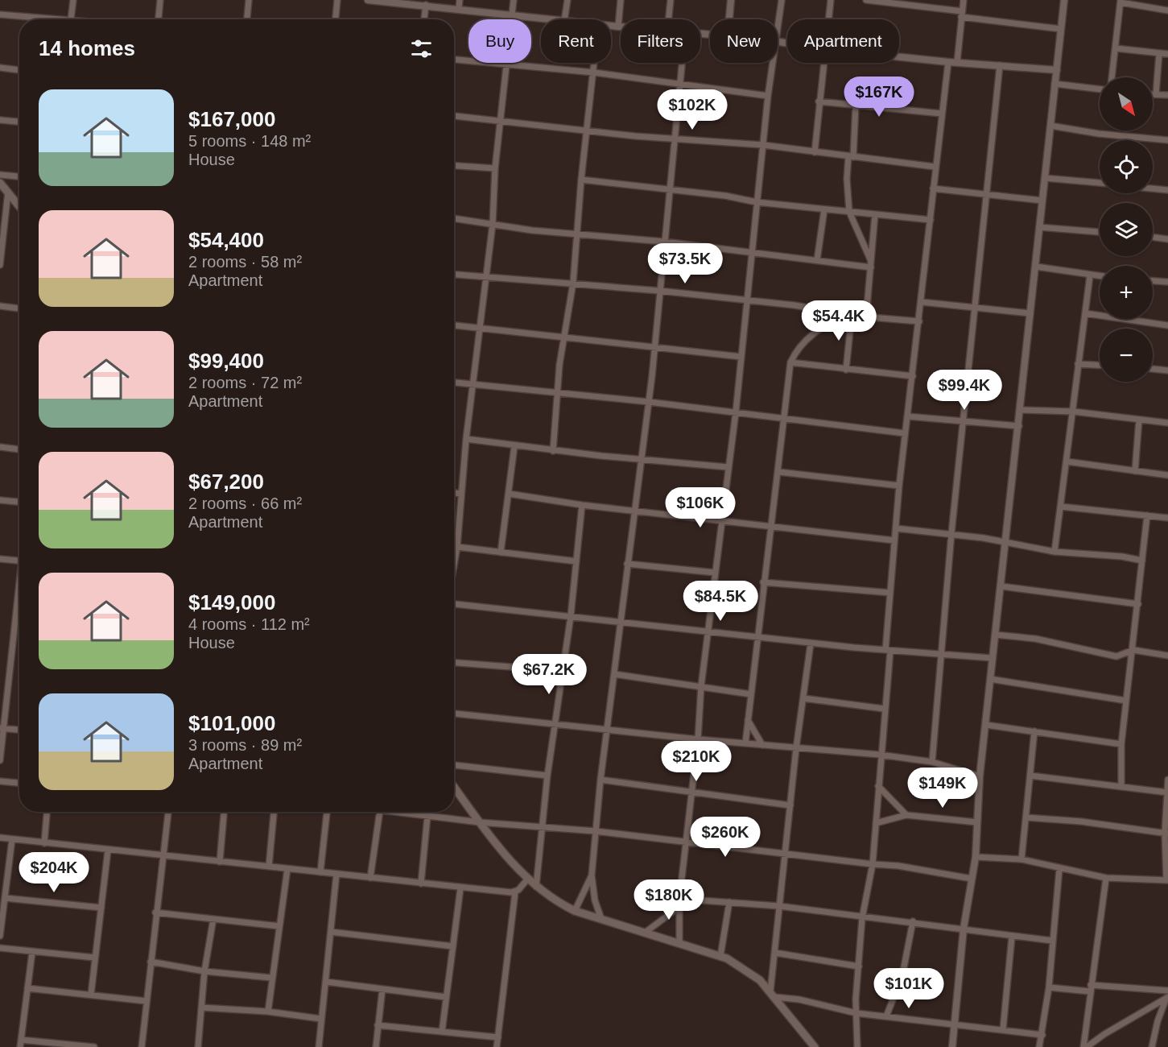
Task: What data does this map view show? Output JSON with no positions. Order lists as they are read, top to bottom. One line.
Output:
{"north":"bottom right","page":{"chip":["Buy","Rent","Filters","New","Apartment"],"heading":"14 homes","price":["$167K","$102K","$73.5K","$54.4K","$99.4K","$106K","$84.5K","$67.2K","$210K","$149K","$260K","$204K","$180K","$101K"],"map_buttons":["+","−"],"list":[{"name":"$167,000","note":"5 rooms · 148 m² · House"},{"name":"$54,400","note":"2 rooms · 58 m² · Apartment"},{"name":"$99,400","note":"2 rooms · 72 m² · Apartment"},{"name":"$67,200","note":"2 rooms · 66 m² · Apartment"},{"name":"$149,000","note":"4 rooms · 112 m² · House"},{"name":"$101,000","note":"3 rooms · 89 m² · Apartment"}]}}
